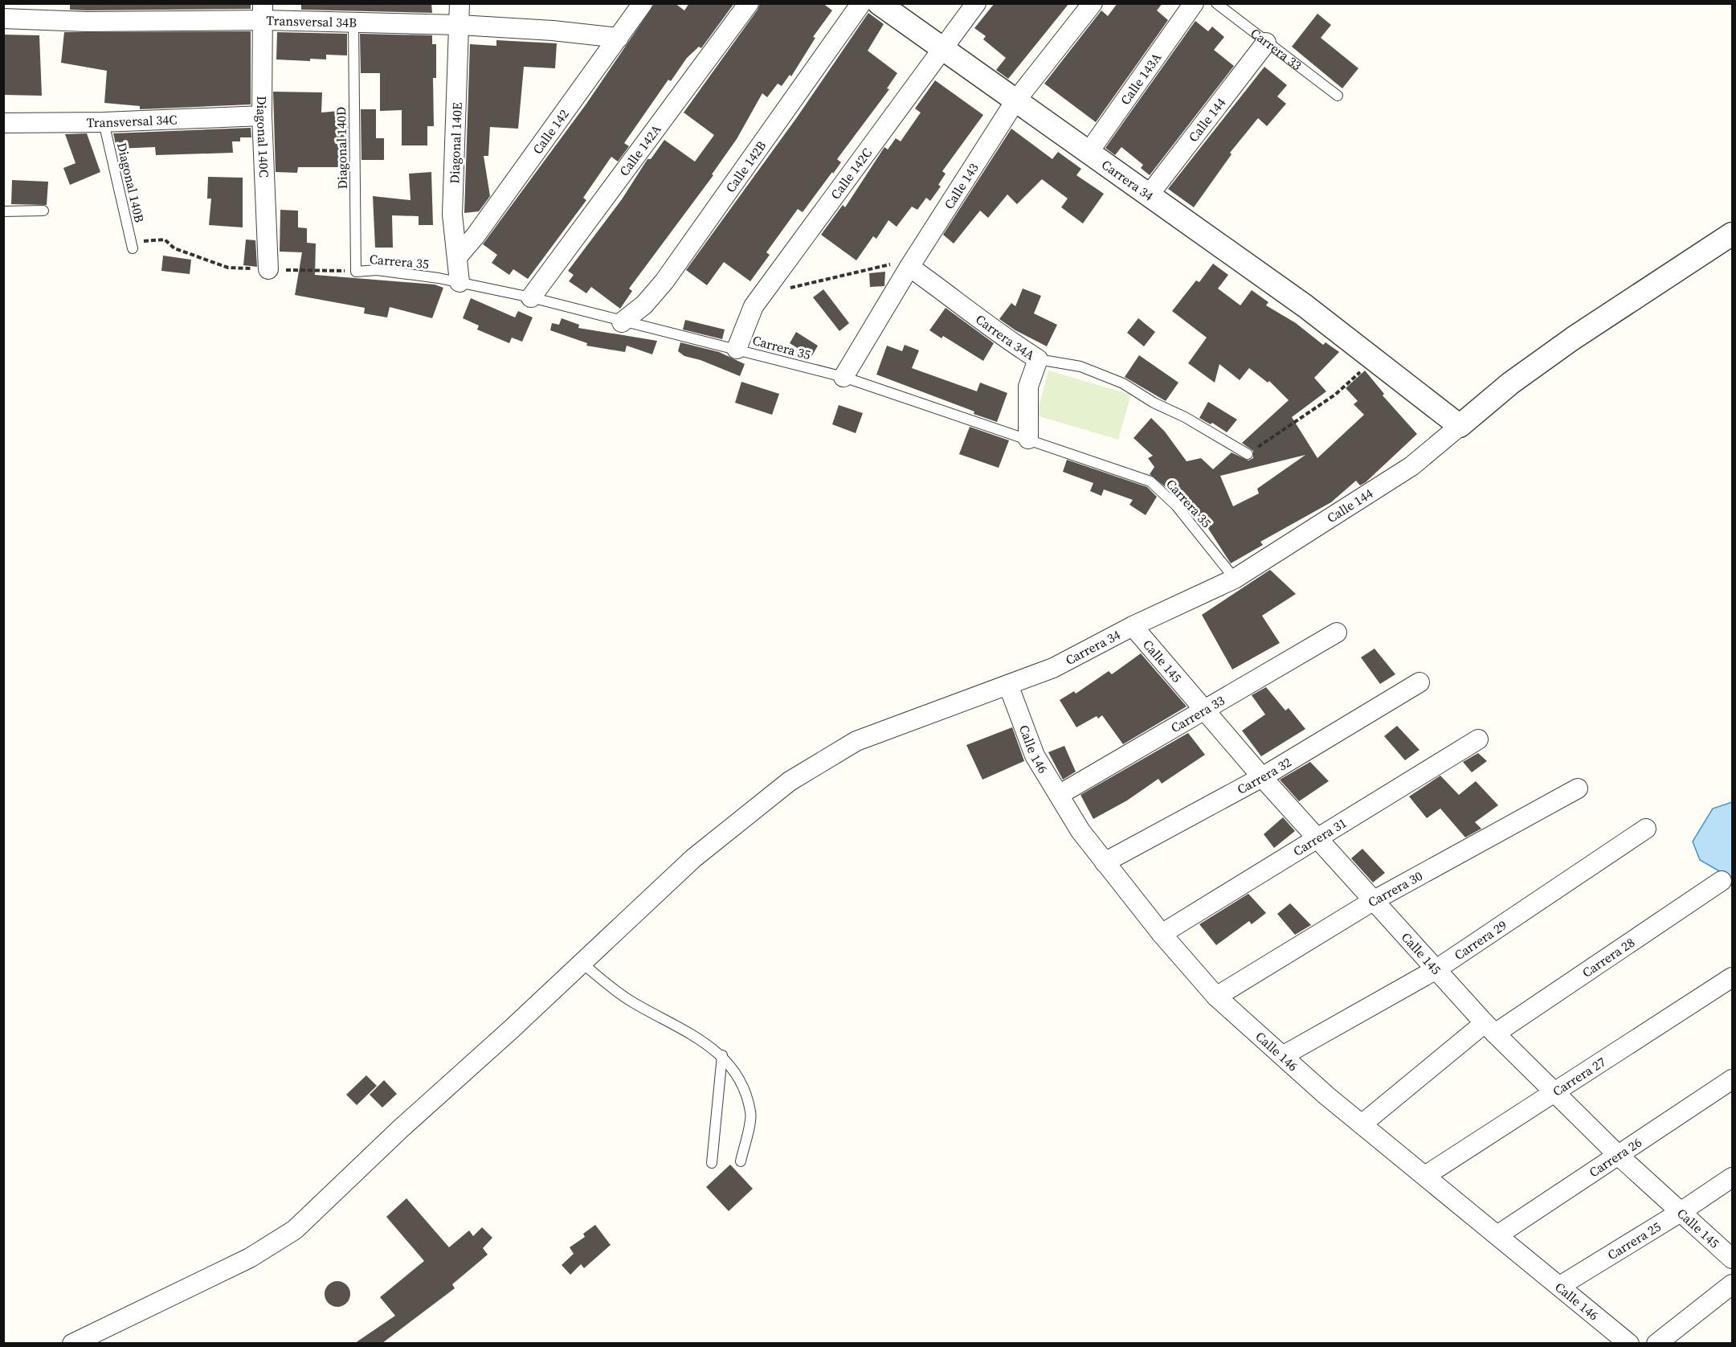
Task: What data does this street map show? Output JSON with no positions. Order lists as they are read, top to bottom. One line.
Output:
{"streets":{"street":["Transversal 34B","Carrera 33","Calle 143A","Calle 144","Transversal 34C","Calle 142","Diagonal 140C","Diagonal 140E","Calle 142A","Calle 142B","Calle 142C","Carrera 34","Calle 143","Carrera 34A","Calle 145","Calle 146","Carrera 32","Carrera 31","Carrera 30","Carrera 29","Carrera 28","Carrera 27","Carrera 26","Carrera 25"],"lane":["Diagonal 140D","Diagonal 140B","Carrera 35"]},"crossings":[["Transversal 34B","Calle 142"],["Transversal 34B","Diagonal 140C"],["Transversal 34B","Diagonal 140E"],["Transversal 34B","Diagonal 140D"],["Carrera 33","Calle 144"],["Carrera 33","Calle 145"],["Carrera 33","Calle 146"],["Calle 143A","Carrera 34"],["Calle 144","Carrera 34"],["Calle 144","Carrera 35"],["Transversal 34C","Diagonal 140C"],["Transversal 34C","Diagonal 140B"],["Calle 142","Diagonal 140E"],["Diagonal 140C","Carrera 35"],["Diagonal 140E","Carrera 35"],["Diagonal 140D","Carrera 35"],["Calle 142A","Carrera 35"],["Calle 142B","Carrera 35"],["Calle 142C","Carrera 34"],["Calle 142C","Carrera 35"],["Carrera 34","Calle 143"],["Carrera 34","Carrera 35"],["Carrera 34","Calle 145"],["Carrera 34","Calle 146"],["Diagonal 140B","Carrera 35"],["Calle 143","Carrera 35"],["Calle 143","Carrera 34A"],["Calle 145","Carrera 32"],["Calle 145","Carrera 31"],["Calle 145","Carrera 30"],["Calle 145","Carrera 29"],["Calle 145","Carrera 28"],["Calle 145","Carrera 27"],["Calle 145","Carrera 26"],["Calle 145","Carrera 25"],["Calle 146","Carrera 32"],["Calle 146","Carrera 31"],["Calle 146","Carrera 30"],["Calle 146","Carrera 29"],["Calle 146","Carrera 28"],["Calle 146","Carrera 27"],["Calle 146","Carrera 26"],["Calle 146","Carrera 25"]]}
